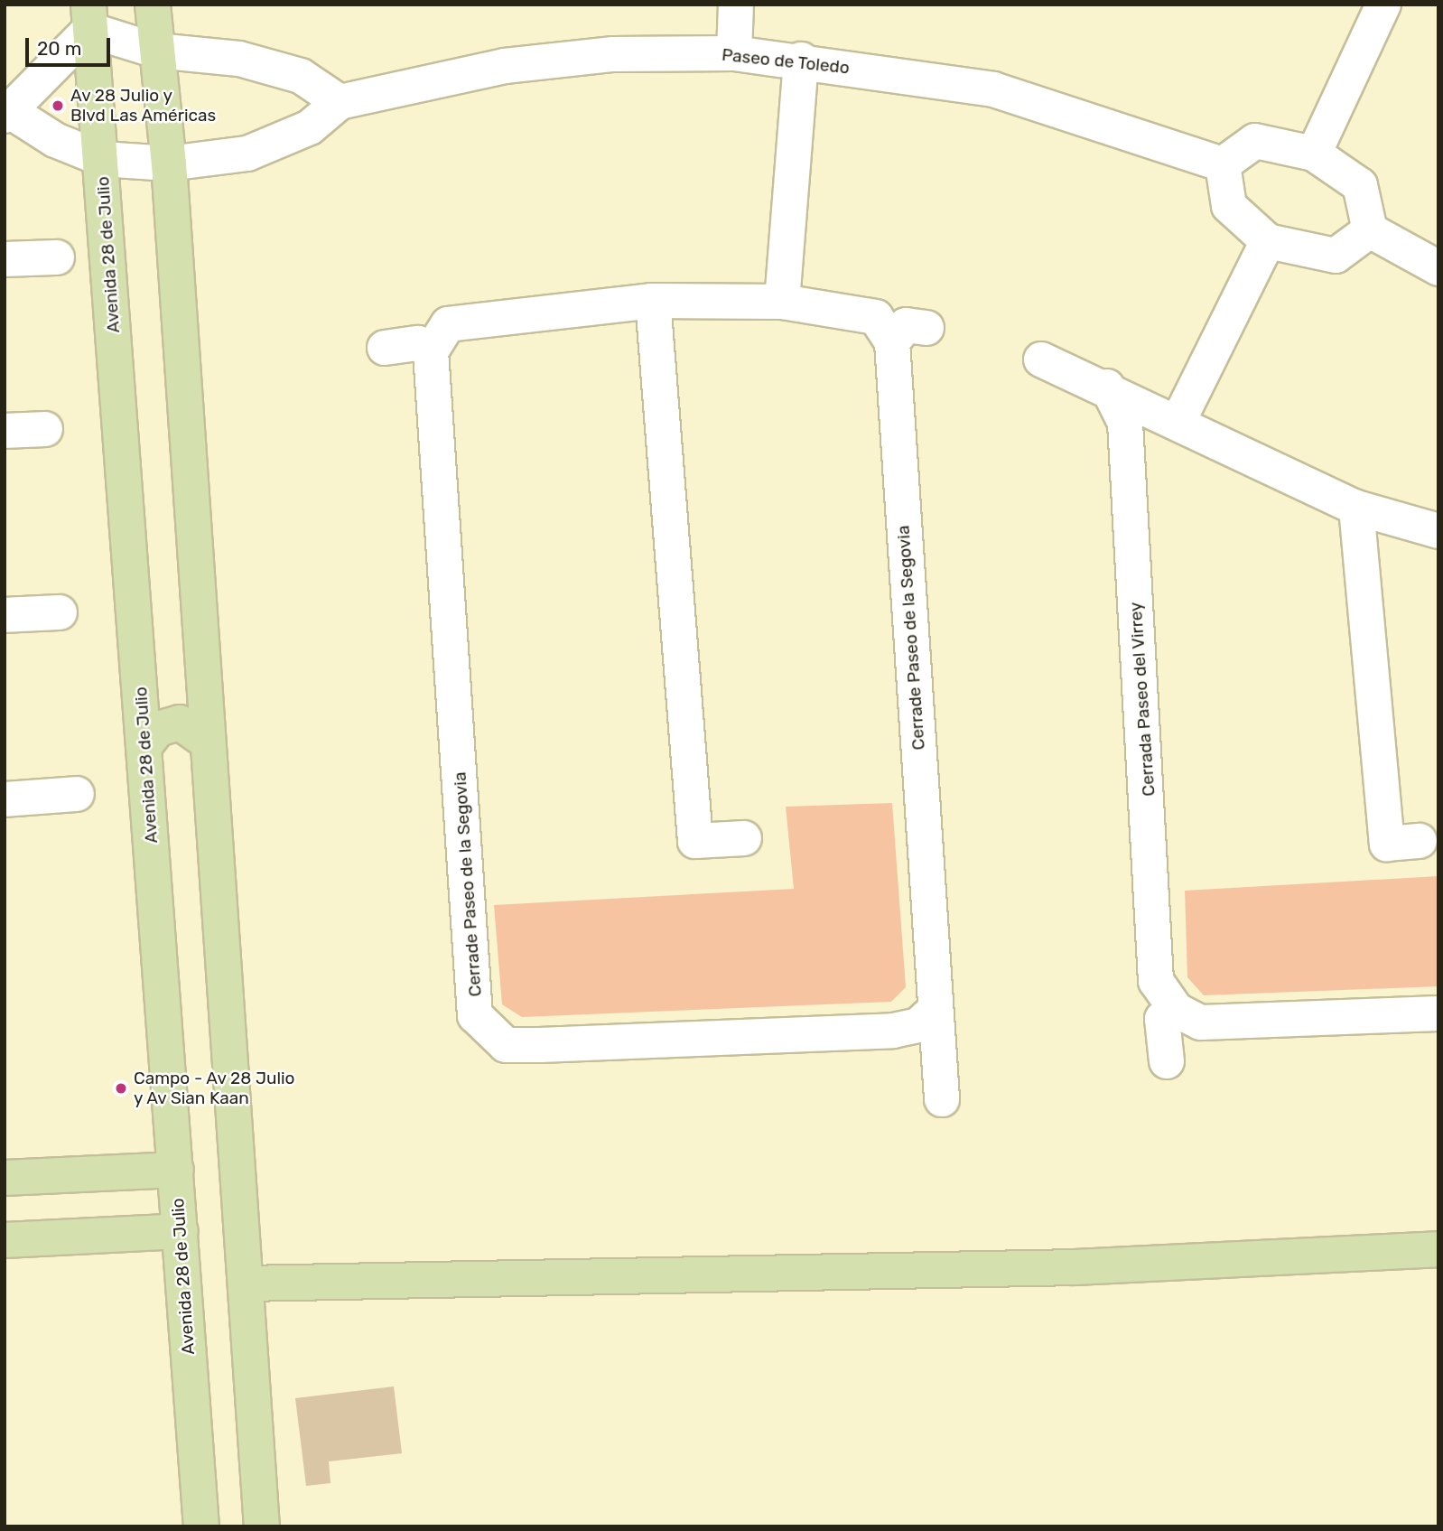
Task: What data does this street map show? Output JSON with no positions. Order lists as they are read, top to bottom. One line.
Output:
{"streets":{"main road":["Avenida 28 de Julio"],"street":["Paseo de Toledo","Cerrade Paseo de la Segovia","Cerrada Paseo del Virrey"]},"places":["Av 28 Julio y Blvd Las Américas","Campo - Av 28 Julio y Av Sian Kaan"],"scale_bar":"20 m"}
